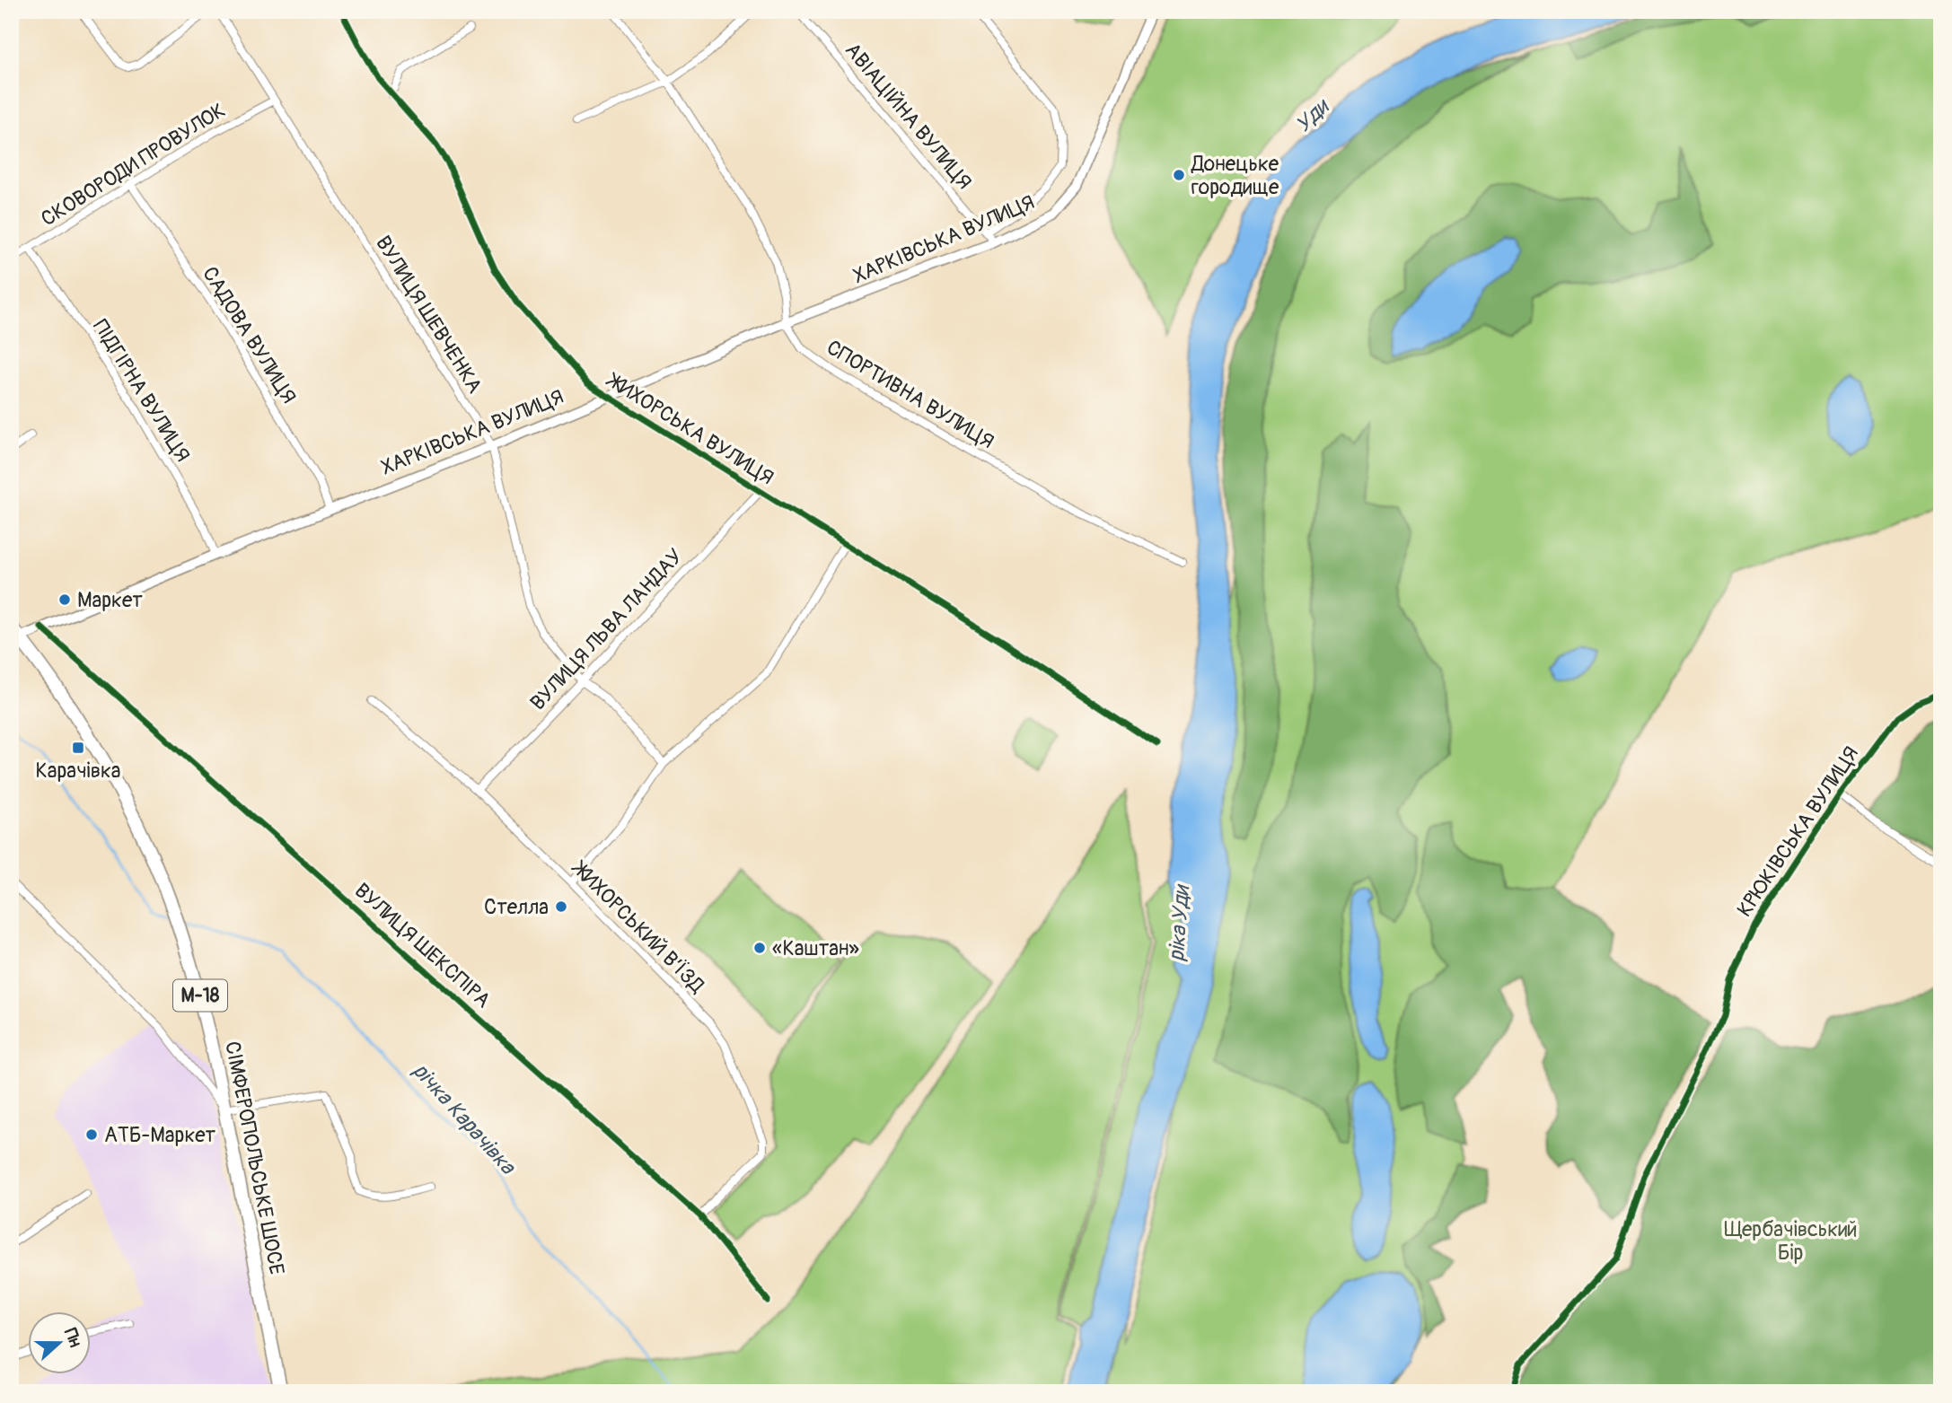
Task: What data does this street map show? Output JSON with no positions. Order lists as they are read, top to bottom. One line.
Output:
{"streets":{"highway":["М-18","СІМФЕРОПОЛЬСЬКЕ ШОСЕ"],"main road":["ХАРКІВСЬКА ВУЛИЦЯ"],"street":["АВІАЦІЙНА ВУЛИЦЯ","СКОВОРОДИ ПРОВУЛОК","ВУЛИЦЯ ШЕВЧЕНКА","САДОВА ВУЛИЦЯ","ПІДГІРНА ВУЛИЦЯ","СПОРТИВНА ВУЛИЦЯ","ЖИХОРСЬКА ВУЛИЦЯ","ВУЛИЦЯ ЛЬВА ЛАНДАУ","КРЮКІВСЬКА ВУЛИЦЯ","ЖИХОРСЬКИЙ В’ЇЗД","ВУЛИЦЯ ШЕКСПІРА"]},"crossings":[["АВІАЦІЙНА ВУЛИЦЯ","ХАРКІВСЬКА ВУЛИЦЯ"],["СКОВОРОДИ ПРОВУЛОК","ВУЛИЦЯ ШЕВЧЕНКА"],["СКОВОРОДИ ПРОВУЛОК","САДОВА ВУЛИЦЯ"],["СКОВОРОДИ ПРОВУЛОК","ПІДГІРНА ВУЛИЦЯ"],["ХАРКІВСЬКА ВУЛИЦЯ","ВУЛИЦЯ ШЕВЧЕНКА"],["ХАРКІВСЬКА ВУЛИЦЯ","САДОВА ВУЛИЦЯ"],["ХАРКІВСЬКА ВУЛИЦЯ","ПІДГІРНА ВУЛИЦЯ"],["ХАРКІВСЬКА ВУЛИЦЯ","СПОРТИВНА ВУЛИЦЯ"],["ХАРКІВСЬКА ВУЛИЦЯ","ЖИХОРСЬКА ВУЛИЦЯ"],["ХАРКІВСЬКА ВУЛИЦЯ","ВУЛИЦЯ ШЕКСПІРА"],["ХАРКІВСЬКА ВУЛИЦЯ","СІМФЕРОПОЛЬСЬКЕ ШОСЕ"],["ВУЛИЦЯ ШЕВЧЕНКА","ВУЛИЦЯ ЛЬВА ЛАНДАУ"],["ЖИХОРСЬКА ВУЛИЦЯ","ВУЛИЦЯ ЛЬВА ЛАНДАУ"],["ВУЛИЦЯ ЛЬВА ЛАНДАУ","ЖИХОРСЬКИЙ В’ЇЗД"],["ЖИХОРСЬКИЙ В’ЇЗД","ВУЛИЦЯ ШЕКСПІРА"]],"water":["Уди","ріка Уди","річка Карачівка"],"parks":["Щербачівський Бір"],"places":{"other":["Донецьке городище","Маркет","Стелла","«Каштан»","АТБ-Маркет"],"transit":["Карачівка"]},"north":"right"}
